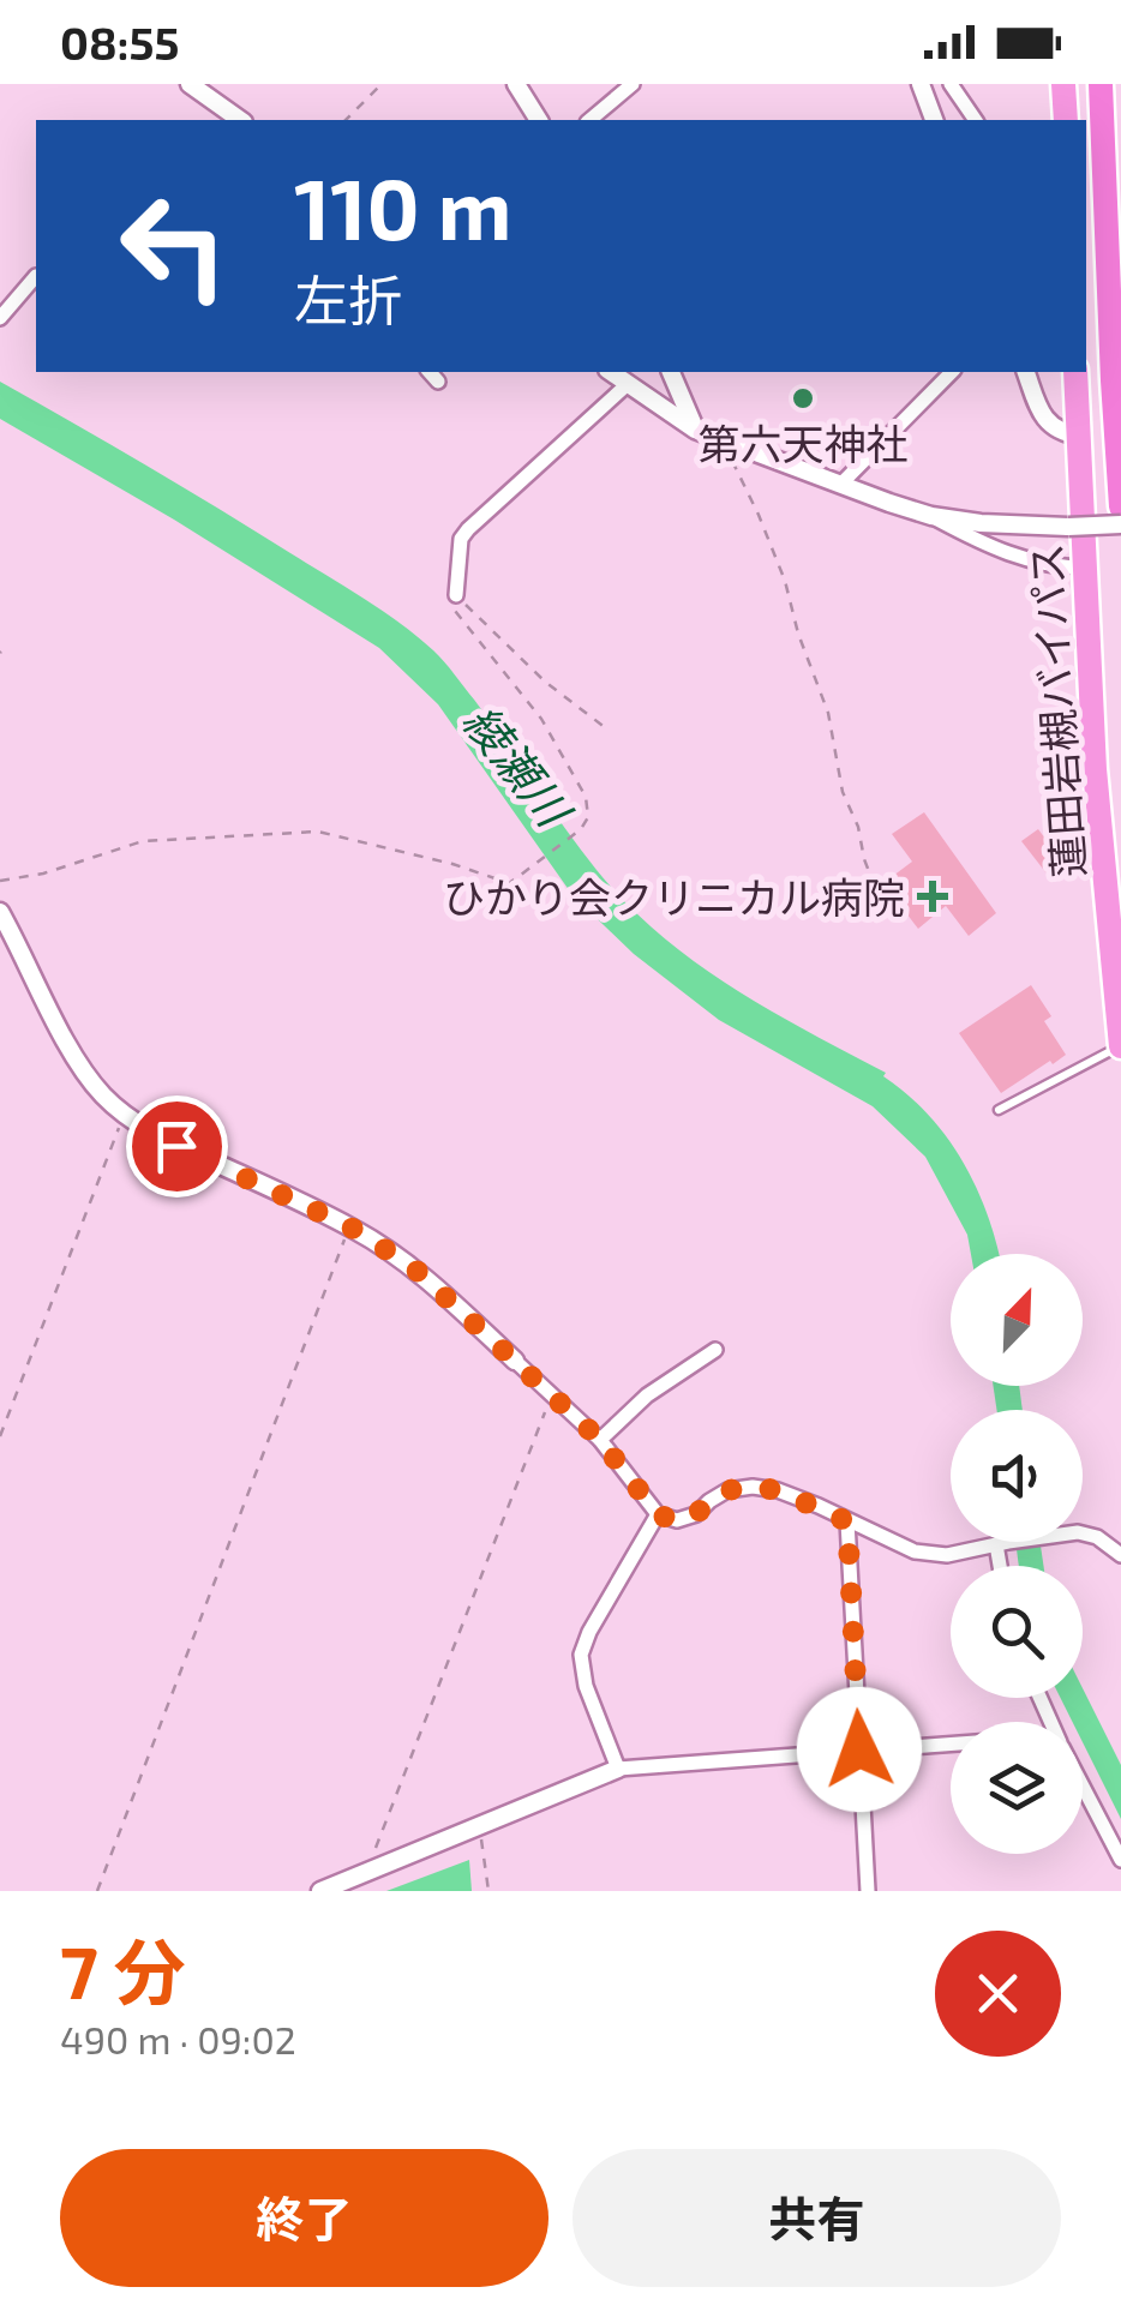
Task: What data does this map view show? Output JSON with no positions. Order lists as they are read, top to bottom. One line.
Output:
{"streets":{"highway":["蓮田岩槻バイパス"]},"water":["綾瀬川"],"places":{"other":["第六天神社"],"health":["ひかり会クリニカル病院"]},"north":"top right","page":{"status":"08:55","turn":["110 m","左折"],"heading":["7 分","490 m · 09:02"],"buttons":["終了","共有"]}}
